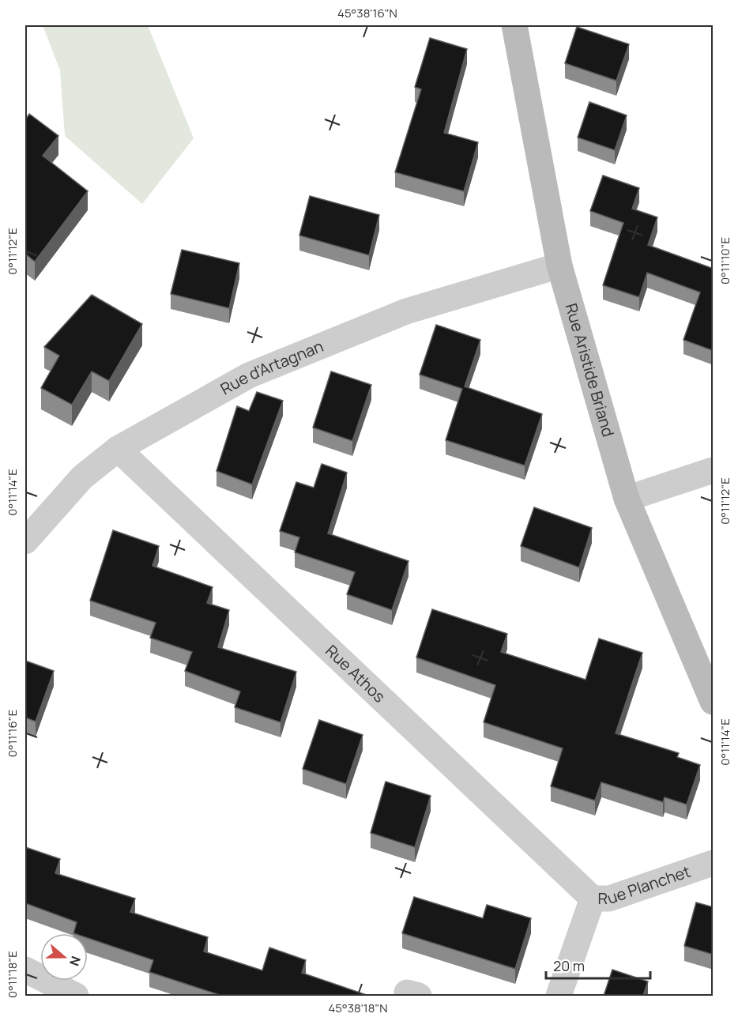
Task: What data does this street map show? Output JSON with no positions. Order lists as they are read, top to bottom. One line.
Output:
{"streets":{"street":["Rue d'Artagnan","Rue Aristide Briand","Rue Athos","Rue Planchet"]},"crossings":[["Rue d'Artagnan","Rue Aristide Briand"],["Rue d'Artagnan","Rue Athos"],["Rue Athos","Rue Planchet"]],"scale_bar":"20 m","north":"right","coordinates":["45°38'16\"N","0°11'12\"E","0°11'10\"E","0°11'14\"E","0°11'16\"E","0°11'18\"E","45°38'18\"N"]}
